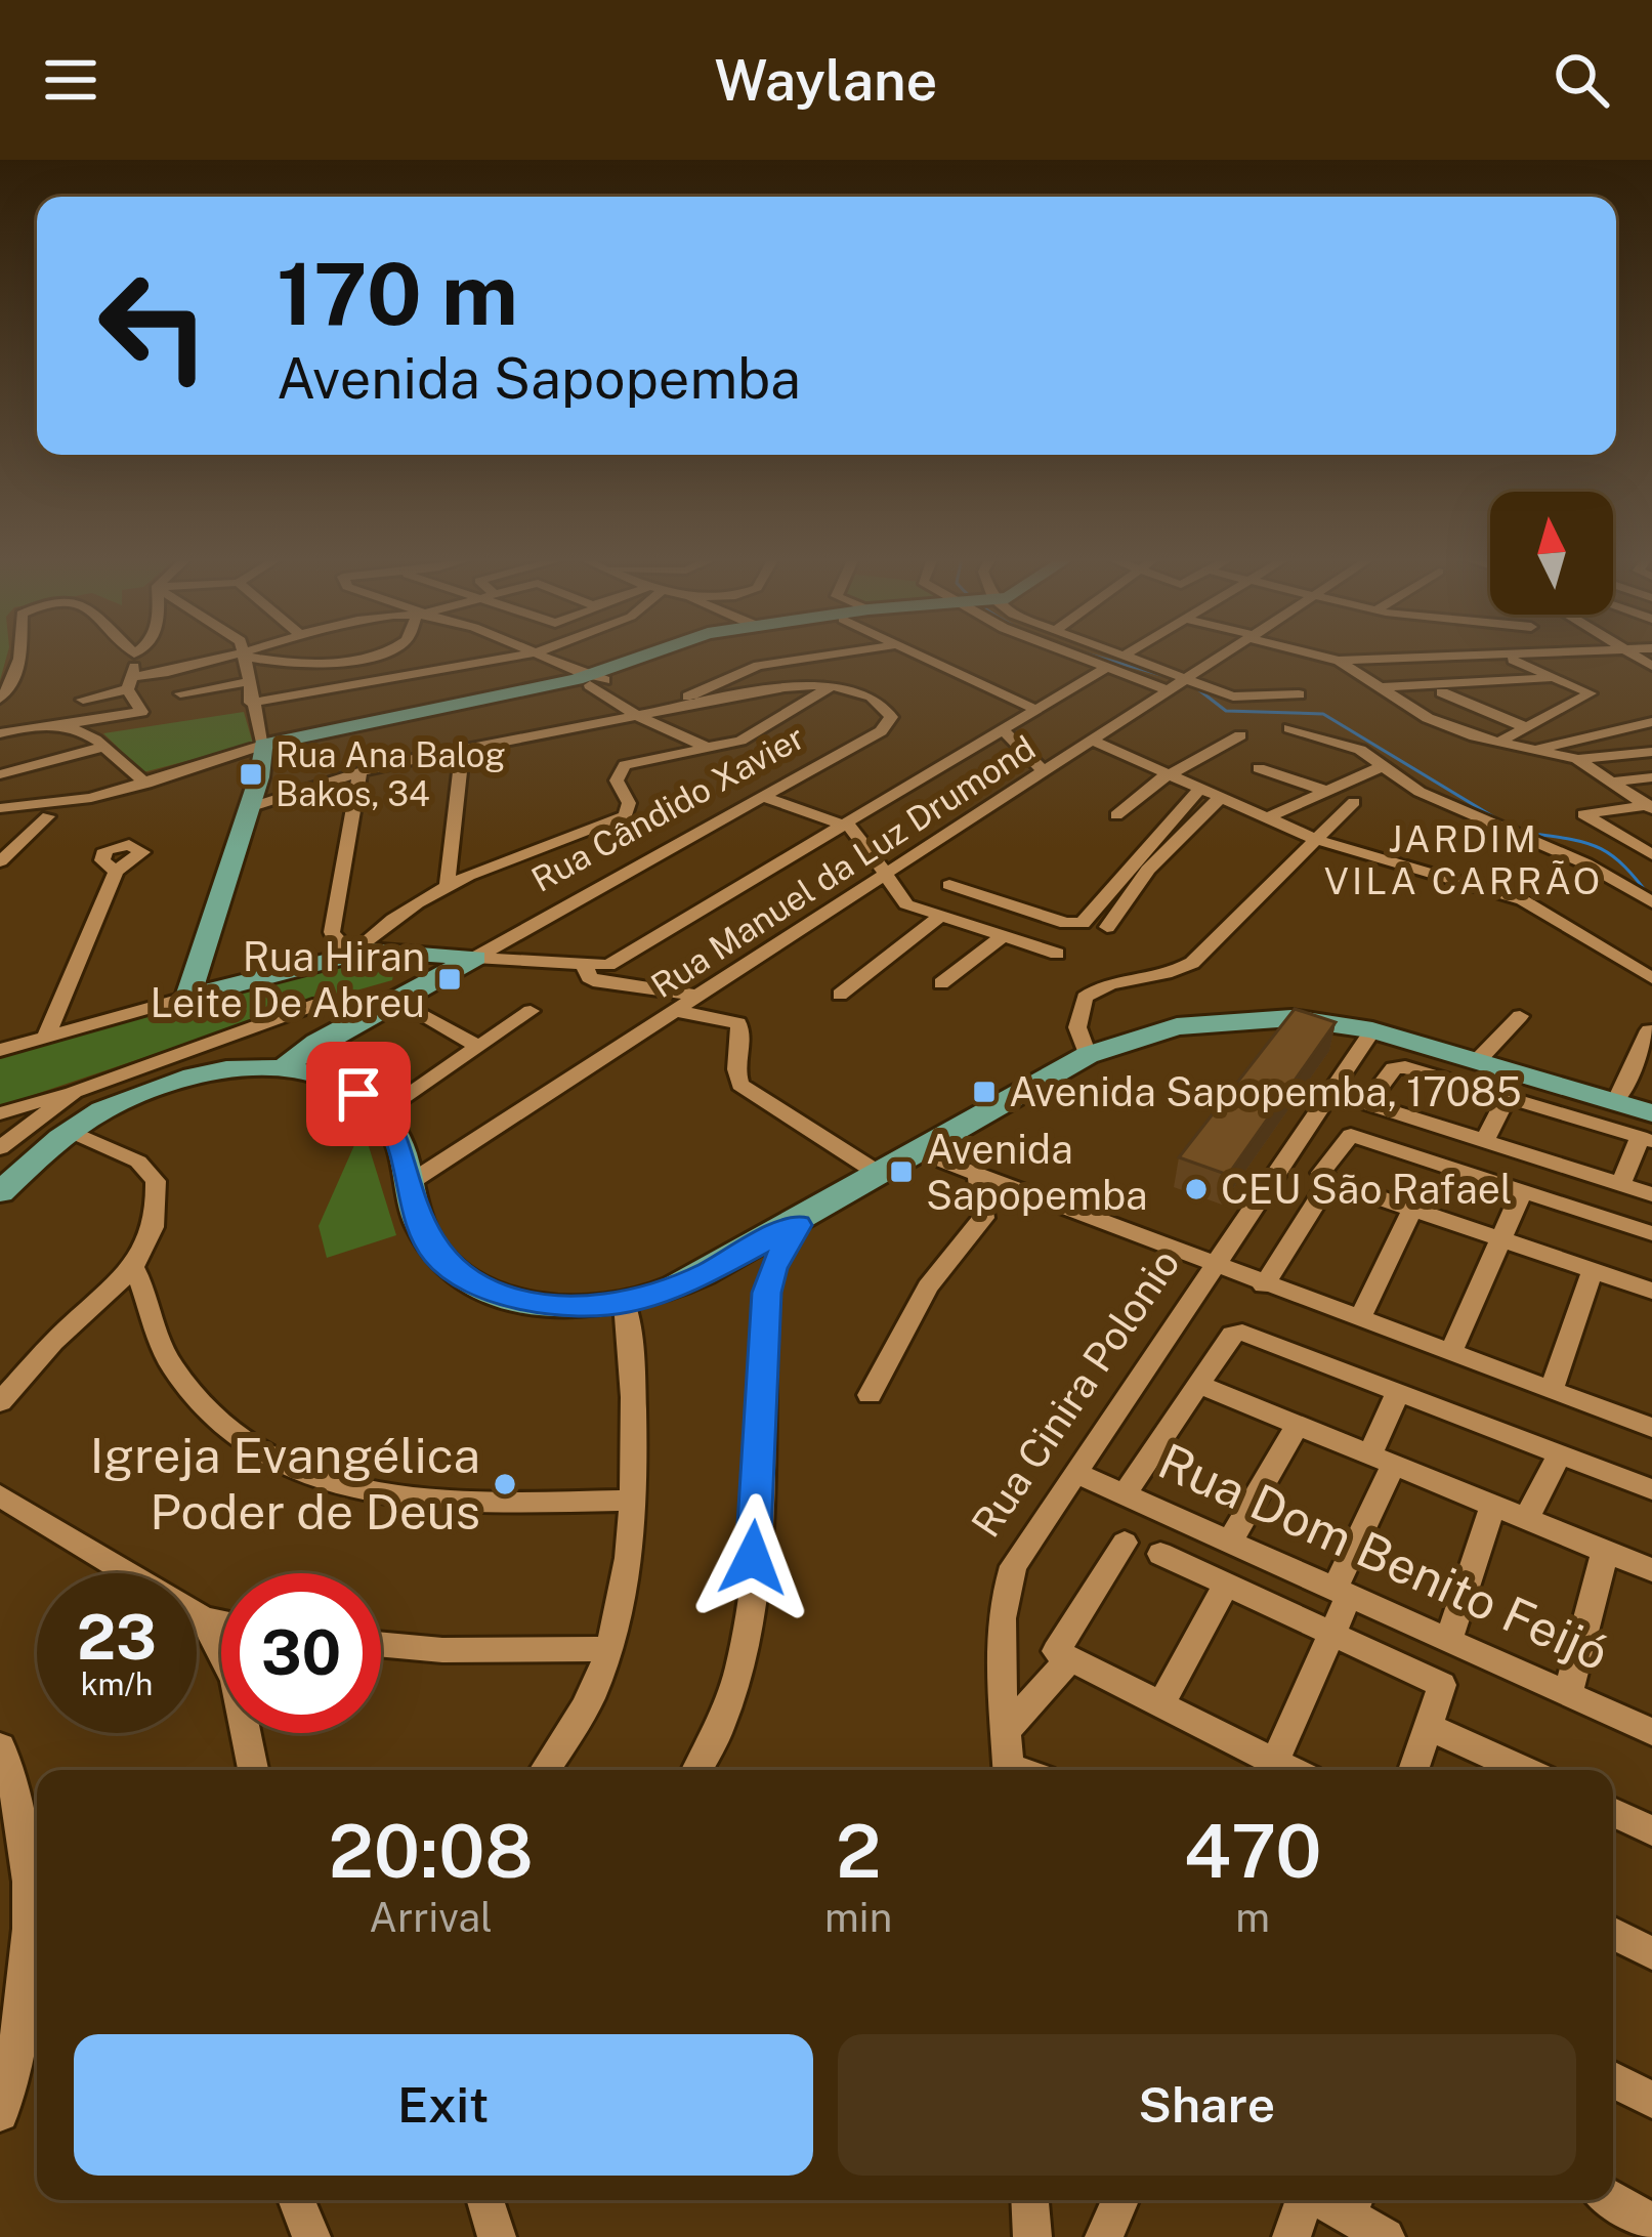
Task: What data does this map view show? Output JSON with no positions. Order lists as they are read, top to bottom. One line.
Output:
{"streets":{"main road":["Rua Cândido Xavier"],"street":["Rua Manuel da Luz Drumond","Rua Cinira Polonio","Rua Dom Benito Feijó"]},"crossings":[["Rua Cinira Polonio","Rua Dom Benito Feijó"]],"districts":["JARDIM VILA CARRÃO"],"places":{"transit":["Rua Ana Balog Bakos, 34","Rua Hiran Leite De Abreu","Avenida Sapopemba, 17085","Avenida Sapopemba"],"other":["CEU São Rafael","Igreja Evangélica Poder de Deus"]},"north":"top","page":{"header":"Waylane","turn":["170 m","Avenida Sapopemba"],"speed":"23 km/h","limit":"30","eta":["20:08","Arrival","2","min","470","m"],"buttons":["Exit","Share"]}}
